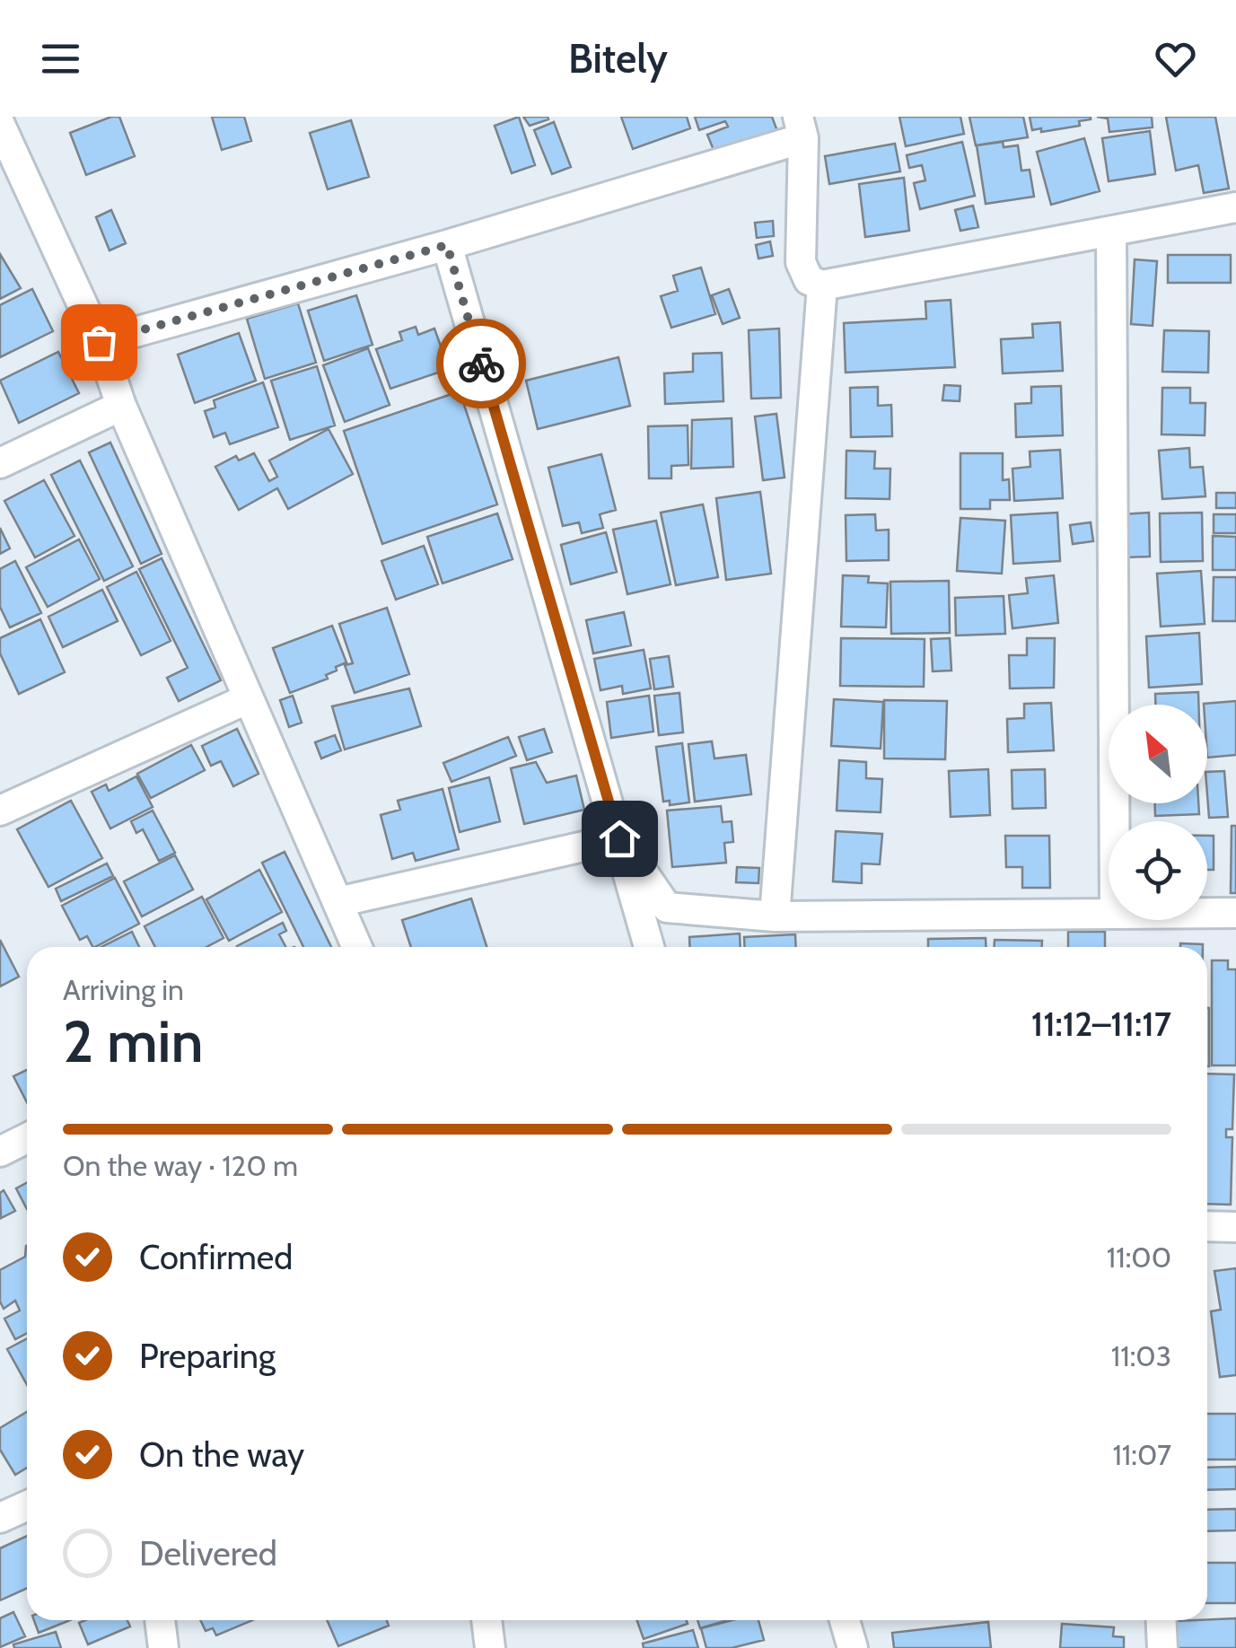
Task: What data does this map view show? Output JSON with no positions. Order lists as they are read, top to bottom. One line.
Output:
{"north":"top left","page":{"header":"Bitely","heading":["2 min","Arriving in","11:12–11:17"],"bar":"On the way · 120 m","list":[["Confirmed","11:00"],["Preparing","11:03"],["On the way","11:07"],"Delivered"]}}
